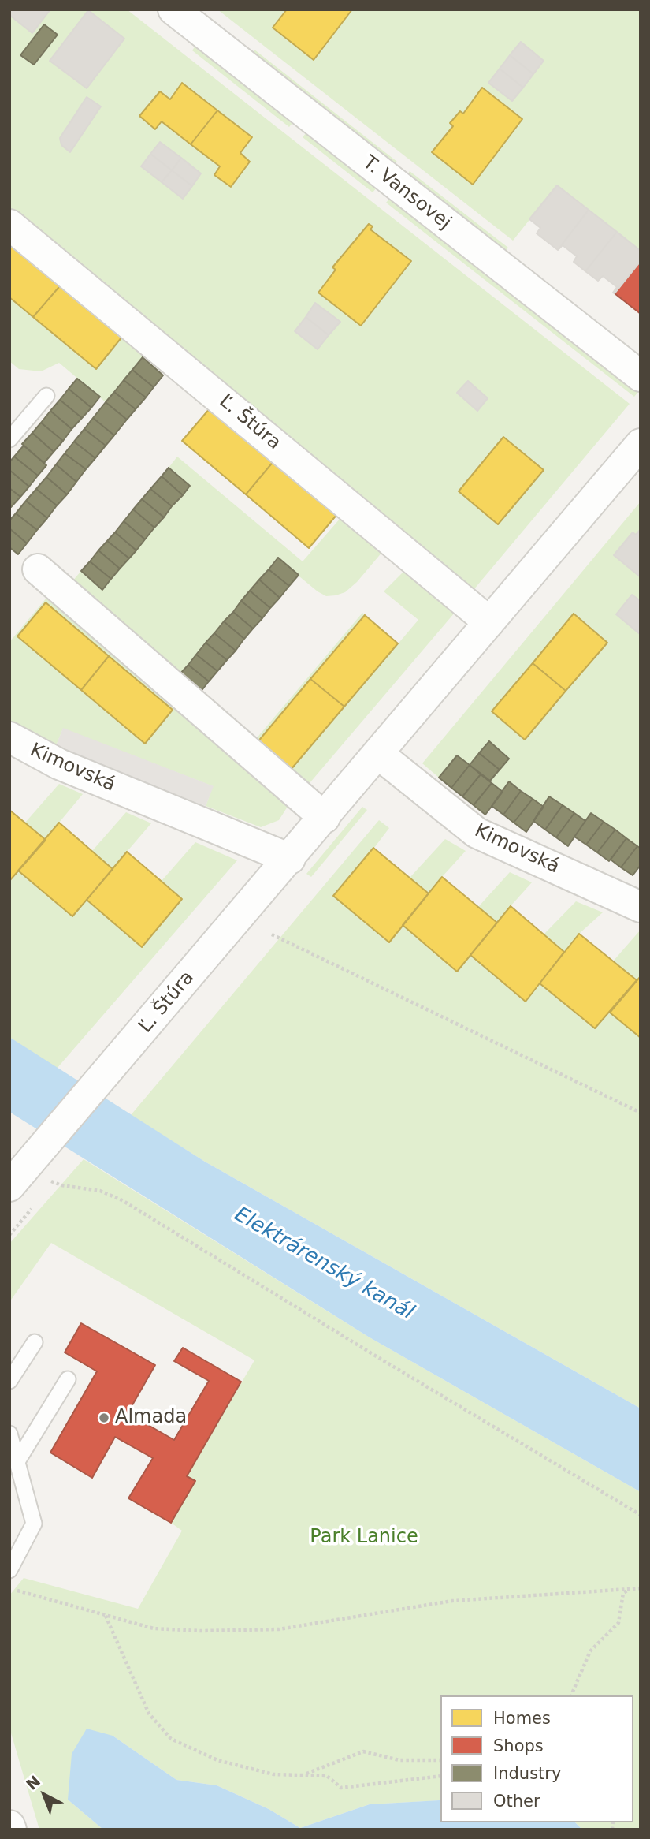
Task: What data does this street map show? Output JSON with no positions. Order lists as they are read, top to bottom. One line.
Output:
{"streets":{"street":["T. Vansovej","Ľ. Štúra","Kimovská"]},"crossings":[["Ľ. Štúra","Kimovská"]],"water":["Elektrárenský kanál"],"parks":["Park Lanice"],"places":["Almada"],"legend":["Homes","Shops","Industry","Other"],"north":"top left"}
